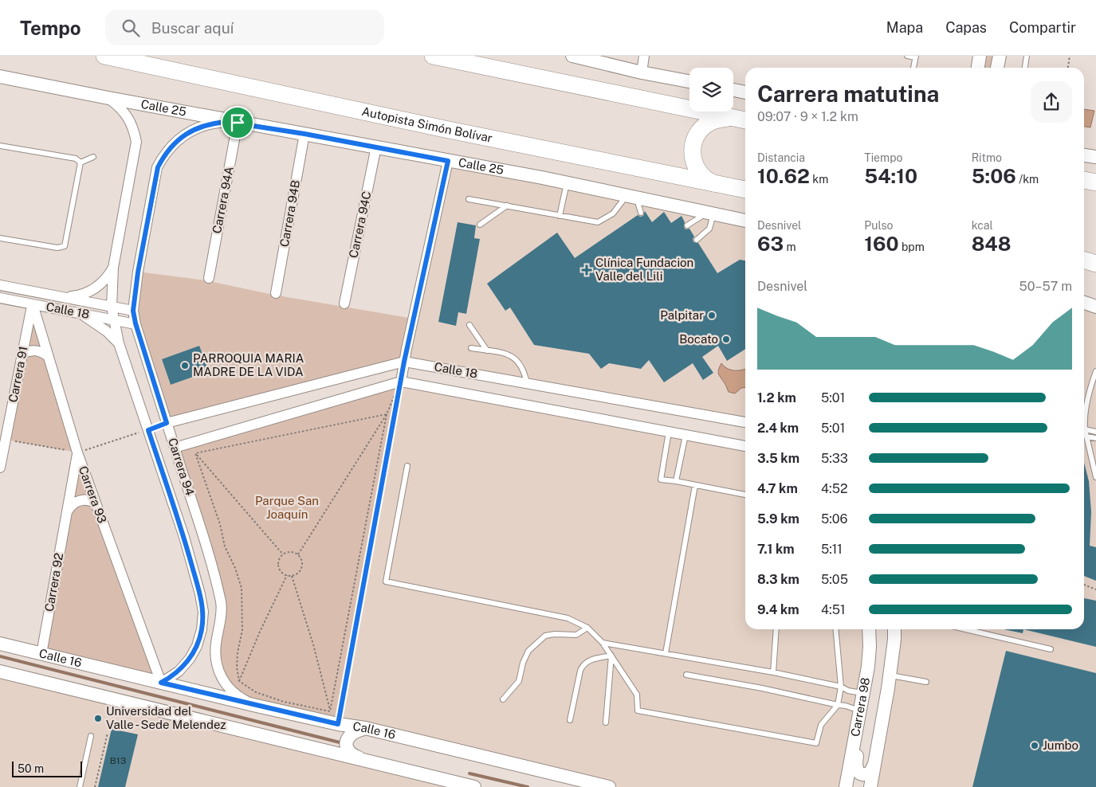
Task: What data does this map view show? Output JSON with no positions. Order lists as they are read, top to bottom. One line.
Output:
{"streets":{"highway":["Autopista Simón Bolívar"],"street":["Calle 25","Carrera 94A","Carrera 94B","Carrera 94C","Calle 18","Carrera 91","Carrera 94","Carrera 93","Carrera 92","Calle 16","Carrera 98"]},"crossings":[["Calle 25","Carrera 94A"],["Calle 25","Carrera 94B"],["Calle 25","Carrera 94C"],["Calle 25","Carrera 94"],["Carrera 94A","Carrera 94"],["Calle 18","Carrera 91"],["Calle 18","Carrera 94"],["Calle 18","Carrera 93"],["Carrera 91","Carrera 93"],["Carrera 94","Carrera 93"],["Carrera 94","Calle 16"],["Carrera 93","Carrera 92"],["Carrera 93","Calle 16"],["Carrera 92","Calle 16"]],"parks":["Parque San Joaquín"],"places":{"health":["Clínica Fundacion Valle del Lili"],"other":["Palpitar","Bocato","PARROQUIA MARIA MADRE DE LA VIDA","Universidad del Valle - Sede Melendez","Jumbo"]},"house_numbers":["B13"],"scale_bar":"50 m","page":{"header":"Tempo","search":"Buscar aquí","nav":["Mapa","Capas","Compartir"],"heading":["Carrera matutina","09:07 · 9 × 1.2 km"],"stats":[["Distancia","10.62 km"],["Tiempo","54:10"],["Ritmo","5:06 /km"],["Desnivel","63 m"],["Pulso","160 bpm"],["kcal","848"]],"chart":["Desnivel","50–57 m"],"list":[{"name":"1.2 km","note":"5:01"},{"name":"2.4 km","note":"5:01"},{"name":"3.5 km","note":"5:33"},{"name":"4.7 km","note":"4:52"},{"name":"5.9 km","note":"5:06"},{"name":"7.1 km","note":"5:11"},{"name":"8.3 km","note":"5:05"},{"name":"9.4 km","note":"4:51"}],"scale":"50 m"}}
